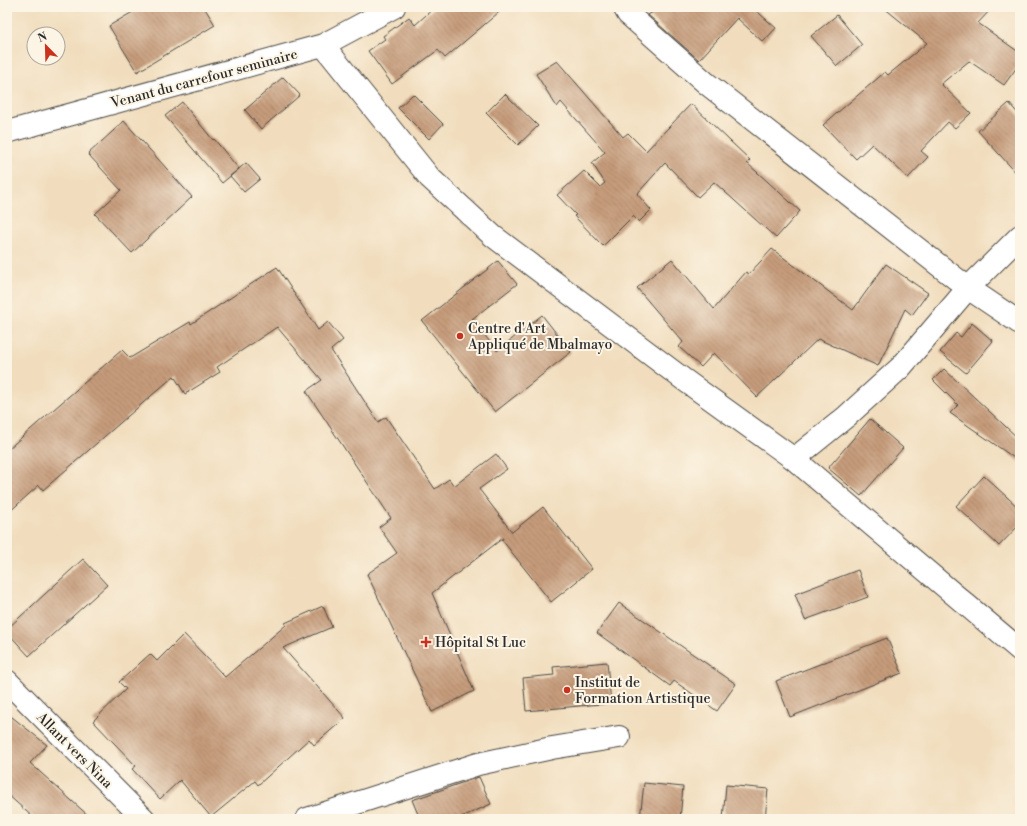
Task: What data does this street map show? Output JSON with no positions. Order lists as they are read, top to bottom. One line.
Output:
{"streets":{"street":["Venant du carrefour seminaire","Allant vers Nina"]},"places":{"other":["Centre d'Art Appliqué de Mbalmayo","Institut de Formation Artistique"],"health":["Hôpital St Luc"]},"north":"top left"}
